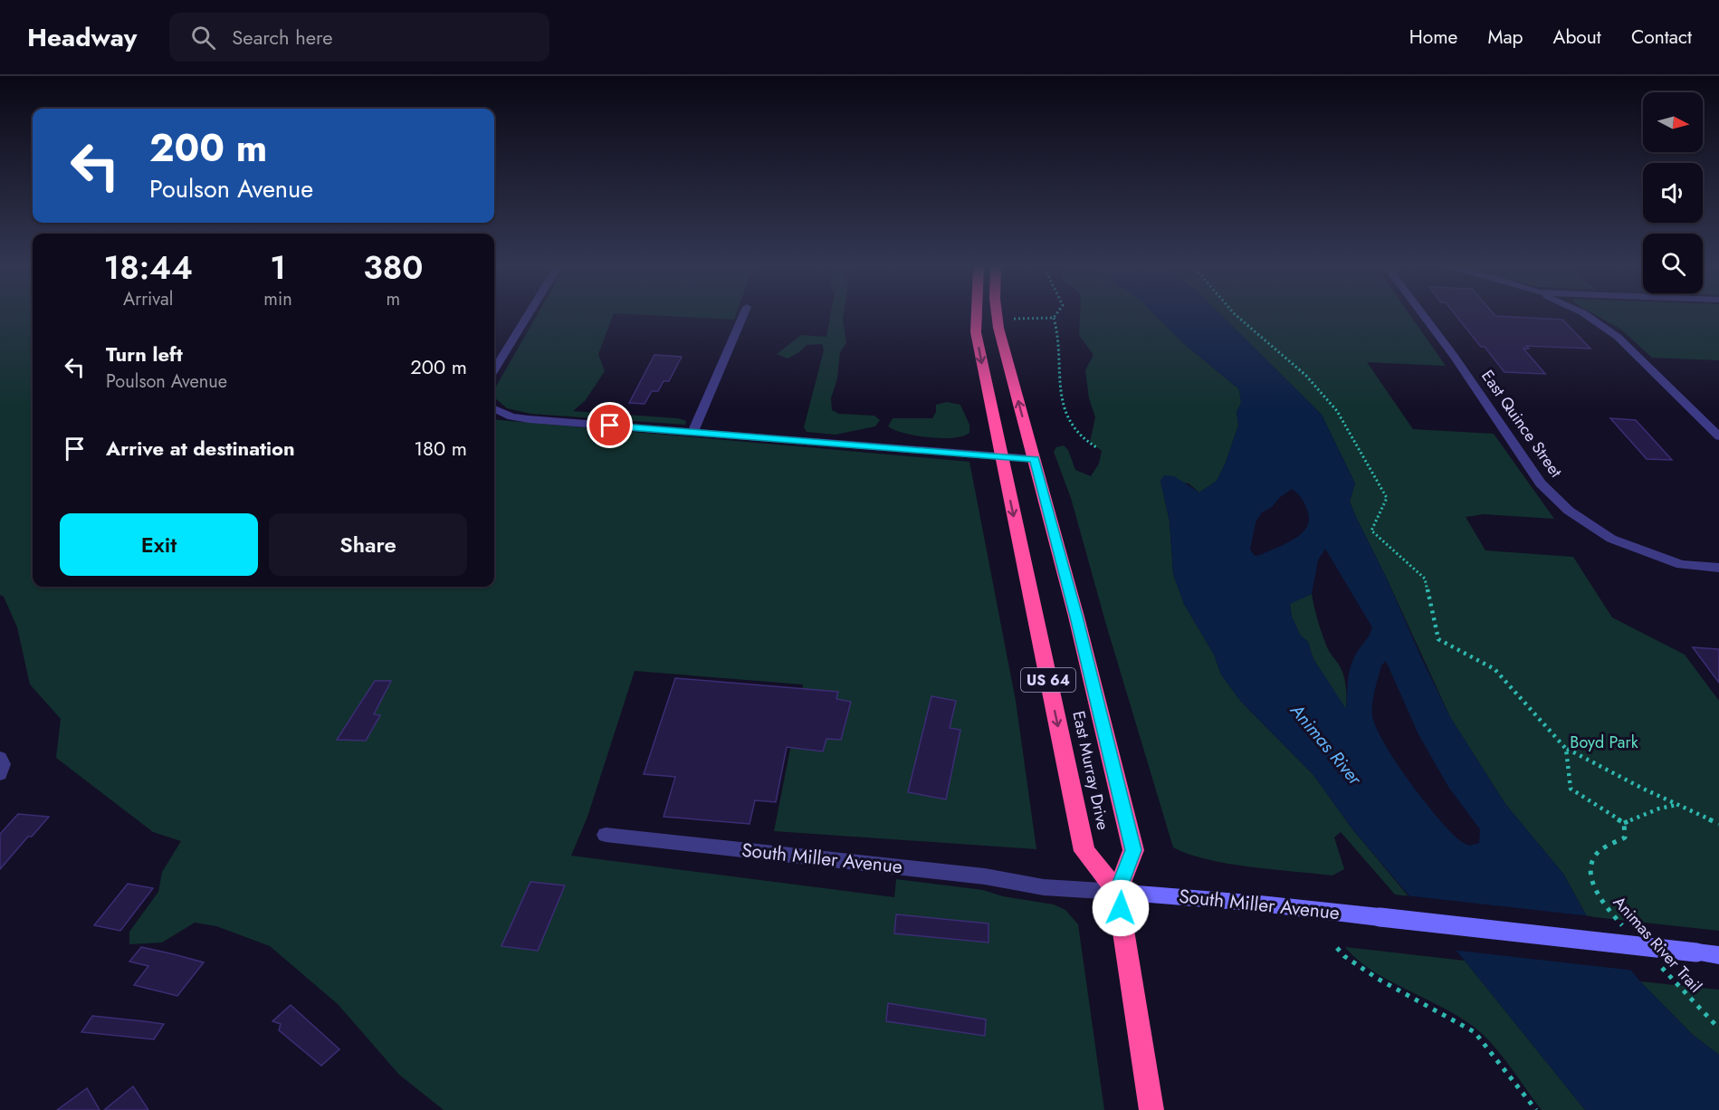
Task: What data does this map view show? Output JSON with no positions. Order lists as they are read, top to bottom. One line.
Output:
{"streets":{"highway":["US 64","East Murray Drive"],"main road":["South Miller Avenue"],"street":["East Quince Street"],"path":["Animas River Trail"]},"crossings":[["US 64","East Murray Drive"],["East Murray Drive","South Miller Avenue"]],"water":["Animas River"],"parks":["Boyd Park"],"north":"right","page":{"header":"Headway","search":"Search here","nav":["Home","Map","About","Contact"],"turn":["200 m","Poulson Avenue"],"eta":["18:44","Arrival","1","min","380","m"],"list":[{"name":"Turn left","note":"Poulson Avenue","value":"200 m"},{"name":"Arrive at destination","value":"180 m"}],"buttons":["Exit","Share"]}}
